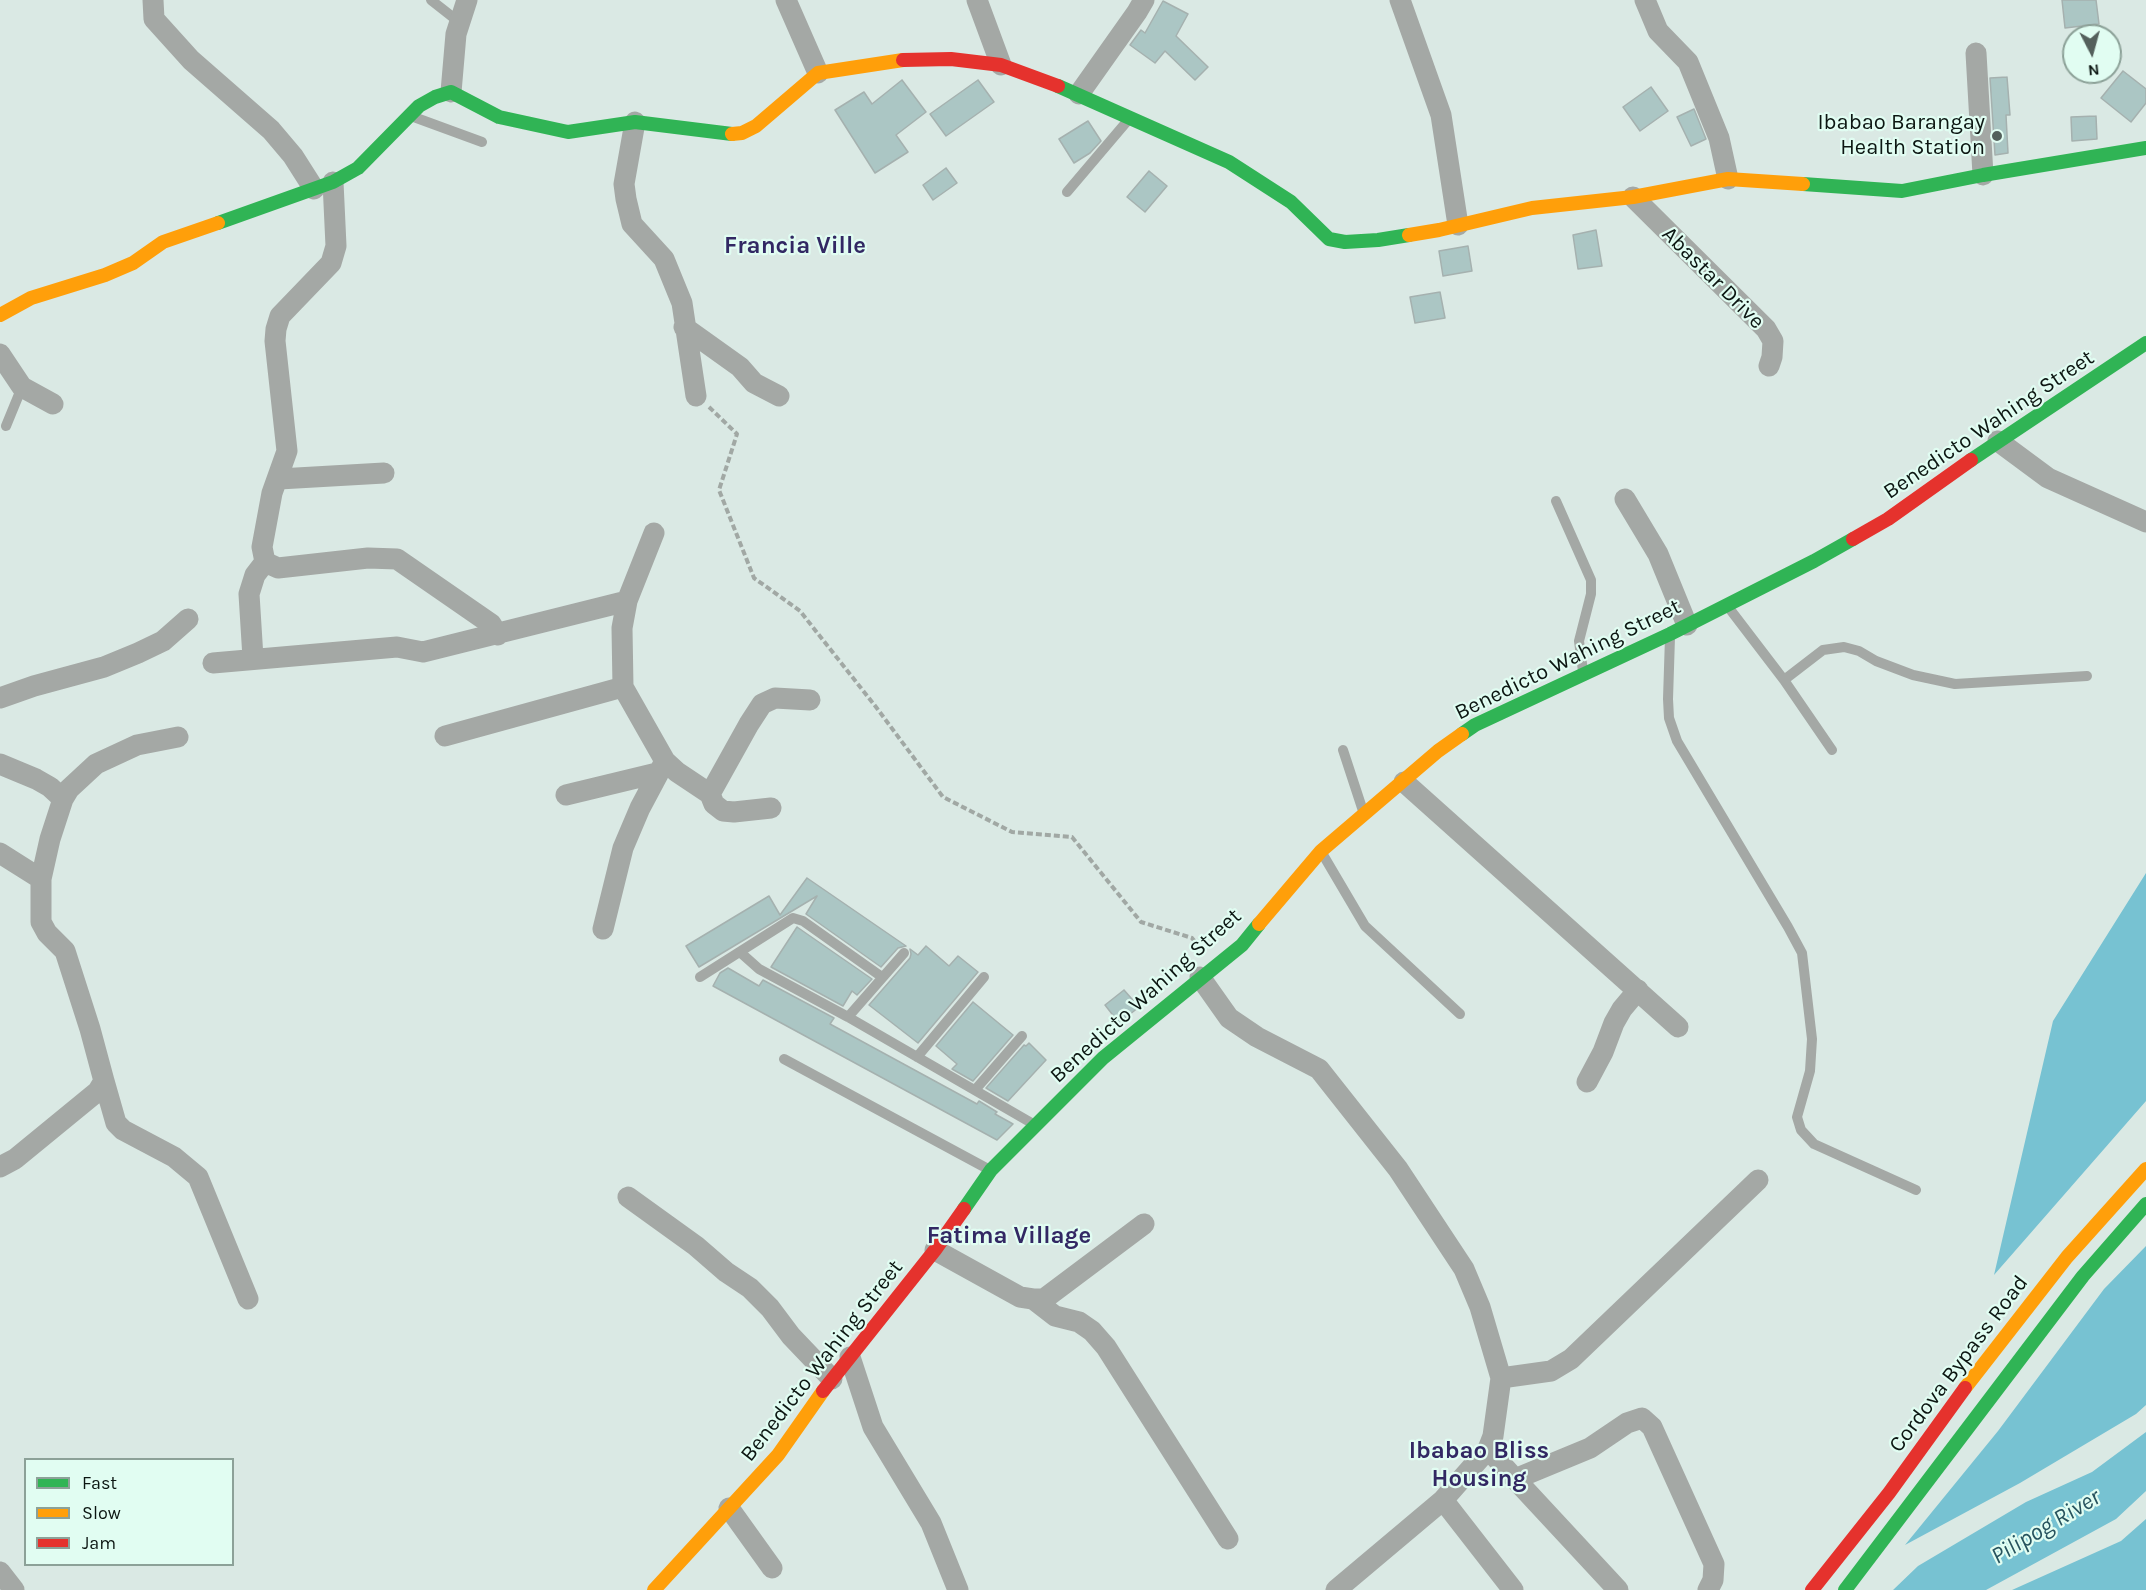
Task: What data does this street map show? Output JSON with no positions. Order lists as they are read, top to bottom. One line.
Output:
{"streets":{"street":["Abastar Drive","Benedicto Wahing Street","Cordova Bypass Road"]},"districts":["Francia Ville","Fatima Village","Ibabao Bliss Housing"],"water":["Pilipog River"],"places":["Ibabao Barangay Health Station"],"legend":["Fast","Slow","Jam"],"north":"bottom"}
